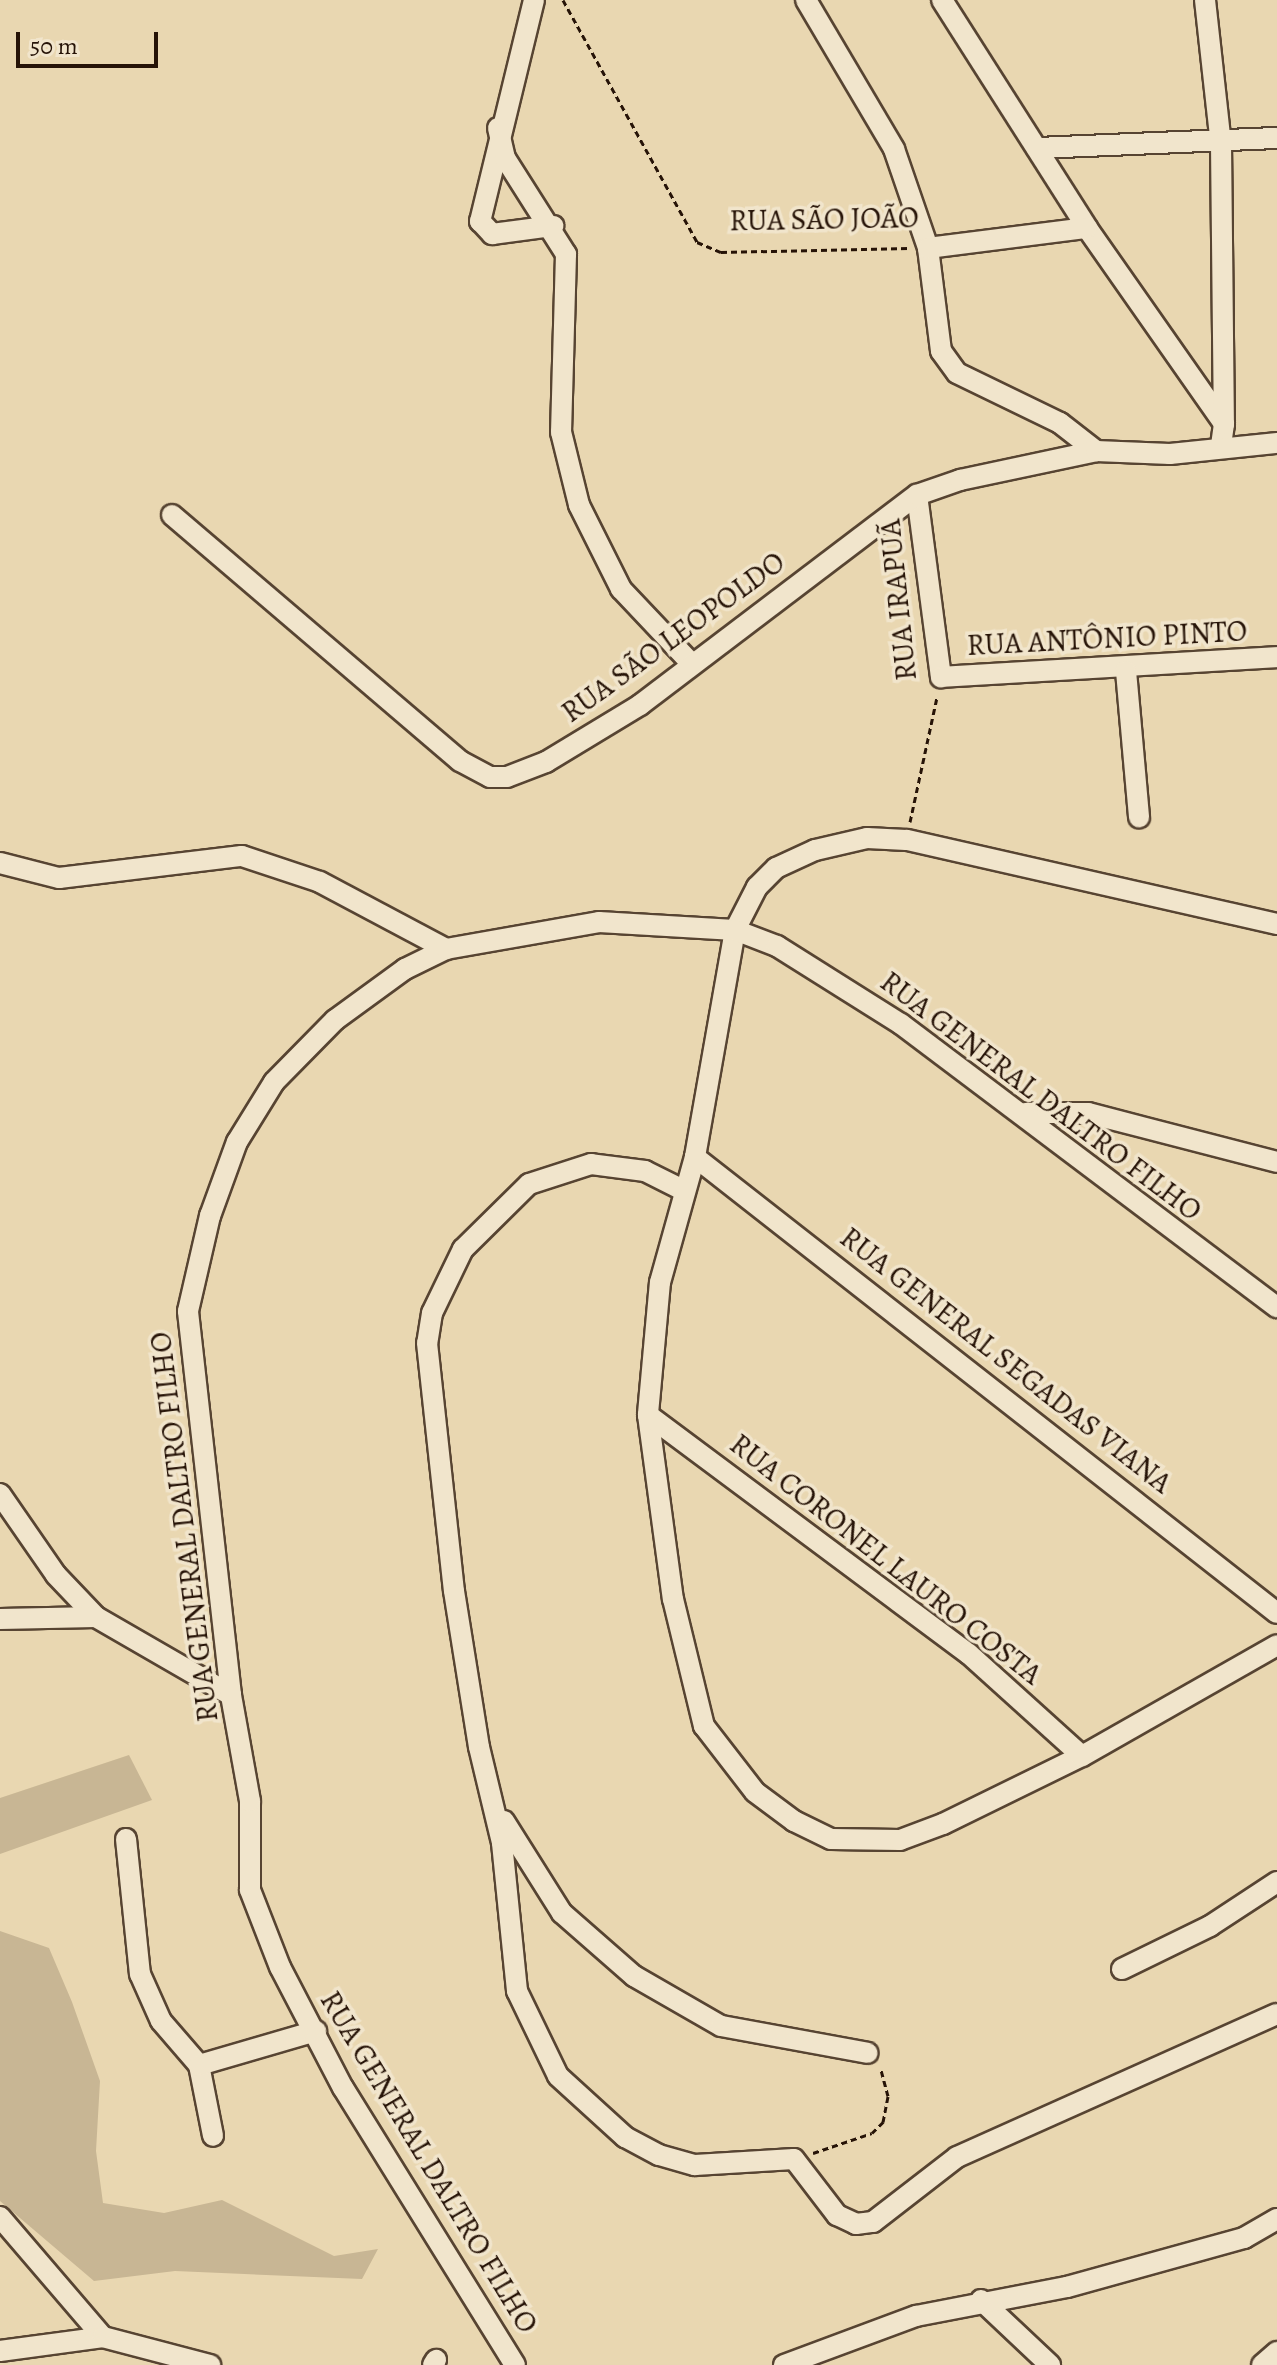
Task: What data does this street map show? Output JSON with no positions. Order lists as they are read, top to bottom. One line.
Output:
{"streets":{"street":["RUA SÃO JOÃO","RUA IRAPUÃ","RUA SÃO LEOPOLDO","RUA ANTÔNIO PINTO","RUA GENERAL DALTRO FILHO","RUA GENERAL SEGADAS VIANA","RUA CORONEL LAURO COSTA"]},"crossings":[["RUA IRAPUÃ","RUA SÃO LEOPOLDO"],["RUA IRAPUÃ","RUA ANTÔNIO PINTO"]],"scale_bar":"50 m"}
